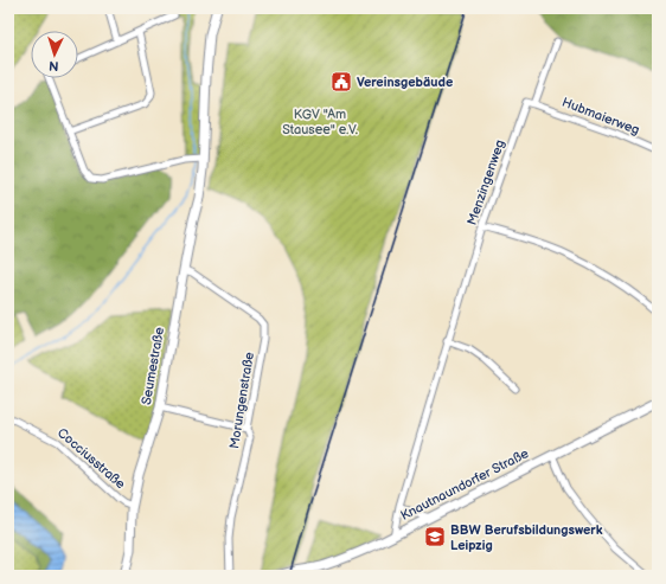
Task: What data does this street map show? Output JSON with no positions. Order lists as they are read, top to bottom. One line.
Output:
{"streets":{"street":["Hubmaierweg","Menzingenweg","Seumestraße","Morungenstraße","Cocciusstraße","Knautnaundorfer Straße"]},"crossings":[["Hubmaierweg","Menzingenweg"],["Menzingenweg","Knautnaundorfer Straße"],["Seumestraße","Morungenstraße"],["Seumestraße","Cocciusstraße"]],"parks":["KGV \"Am Stausee\" e.V."],"places":{"public building":["Vereinsgebäude"],"school or university":["BBW Berufsbildungswerk Leipzig"]},"north":"bottom"}
